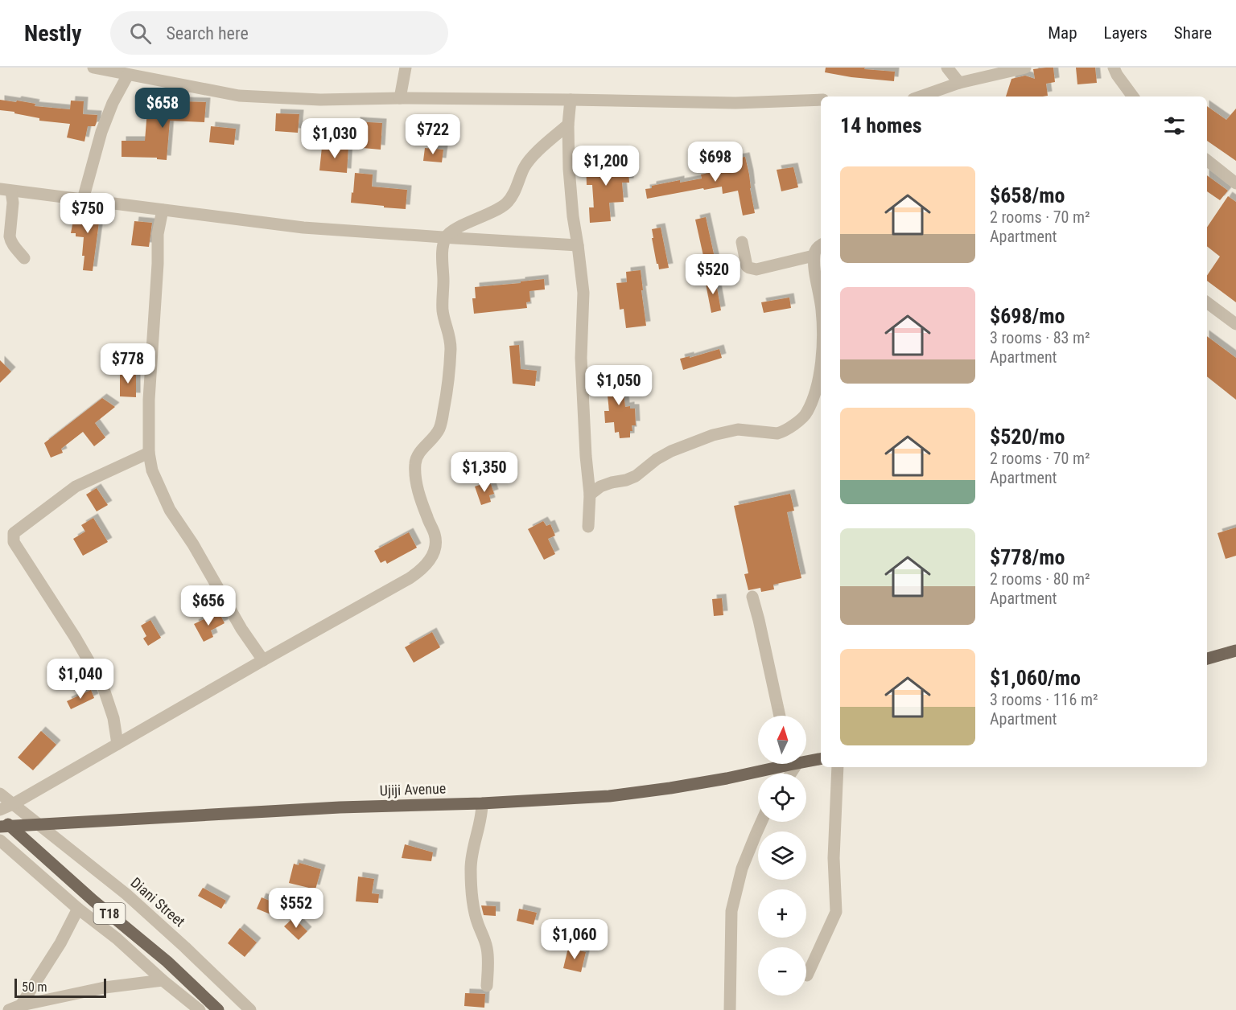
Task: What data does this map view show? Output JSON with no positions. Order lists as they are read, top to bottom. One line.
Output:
{"streets":{"main road":["Ujiji Avenue","T18"],"street":["Diani Street"]},"crossings":[["Ujiji Avenue","Diani Street"],["Ujiji Avenue","T18"]],"scale_bar":"50 m","north":"top","page":{"header":"Nestly","search":"Search here","nav":["Map","Layers","Share"],"price":["$658","$722","$1,030","$698","$1,200","$750","$520","$778","$1,050","$1,350","$656","$1,040","$552","$1,060"],"heading":"14 homes","list":[{"name":"$658/mo","note":"2 rooms · 70 m² · Apartment"},{"name":"$698/mo","note":"3 rooms · 83 m² · Apartment"},{"name":"$520/mo","note":"2 rooms · 70 m² · Apartment"},{"name":"$778/mo","note":"2 rooms · 80 m² · Apartment"},{"name":"$1,060/mo","note":"3 rooms · 116 m² · Apartment"}],"map_buttons":["+","−"],"scale":"50 m"}}
